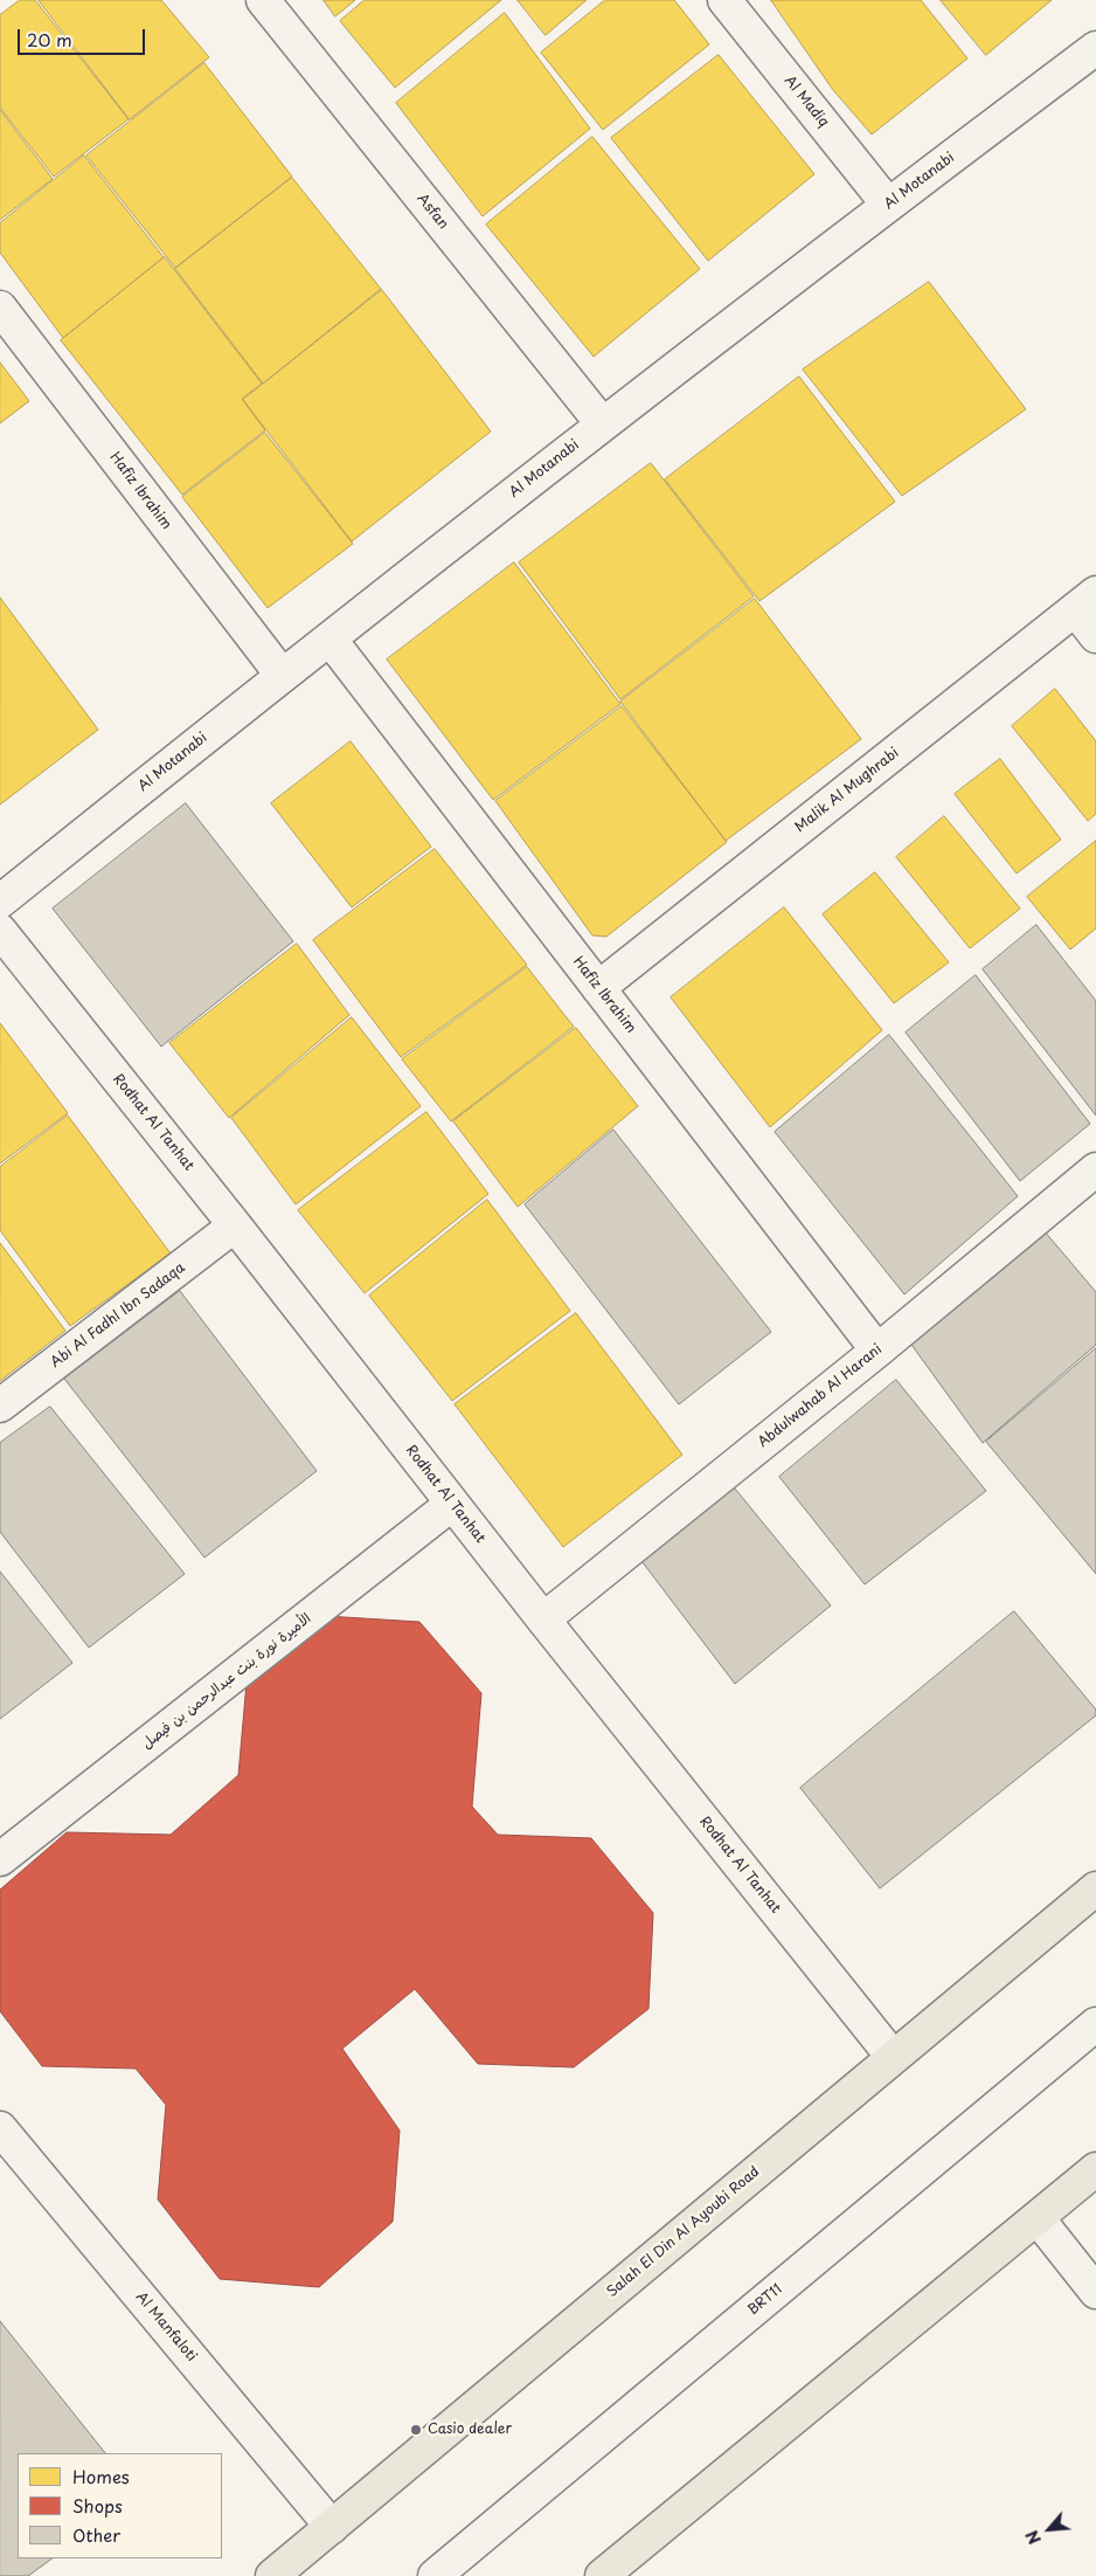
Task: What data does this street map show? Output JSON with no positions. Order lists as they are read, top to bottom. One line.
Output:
{"streets":{"main road":["Salah El Din Al Ayoubi Road"],"street":["Al Madiq","Al Motanabi","Asfan","Hafiz Ibrahim","Malik Al Mughrabi","Rodhat Al Tanhat","Abi Al Fadhl Ibn Sadaqa","Abdulwahab Al Harani","الأميرة نورة بنت عبدالرحمن بن فيصل","BRT11","Al Manfaloti"]},"crossings":[["Al Madiq","Al Motanabi"],["Al Motanabi","Asfan"],["Al Motanabi","Hafiz Ibrahim"],["Hafiz Ibrahim","Malik Al Mughrabi"],["Hafiz Ibrahim","Abdulwahab Al Harani"],["Rodhat Al Tanhat","Abi Al Fadhl Ibn Sadaqa"],["Rodhat Al Tanhat","Abdulwahab Al Harani"],["Rodhat Al Tanhat","الأميرة نورة بنت عبدالرحمن بن فيصل"],["Rodhat Al Tanhat","Salah El Din Al Ayoubi Road"],["Salah El Din Al Ayoubi Road","Al Manfaloti"]],"places":["Casio dealer"],"legend":["Homes","Shops","Other"],"scale_bar":"20 m","north":"bottom left"}
